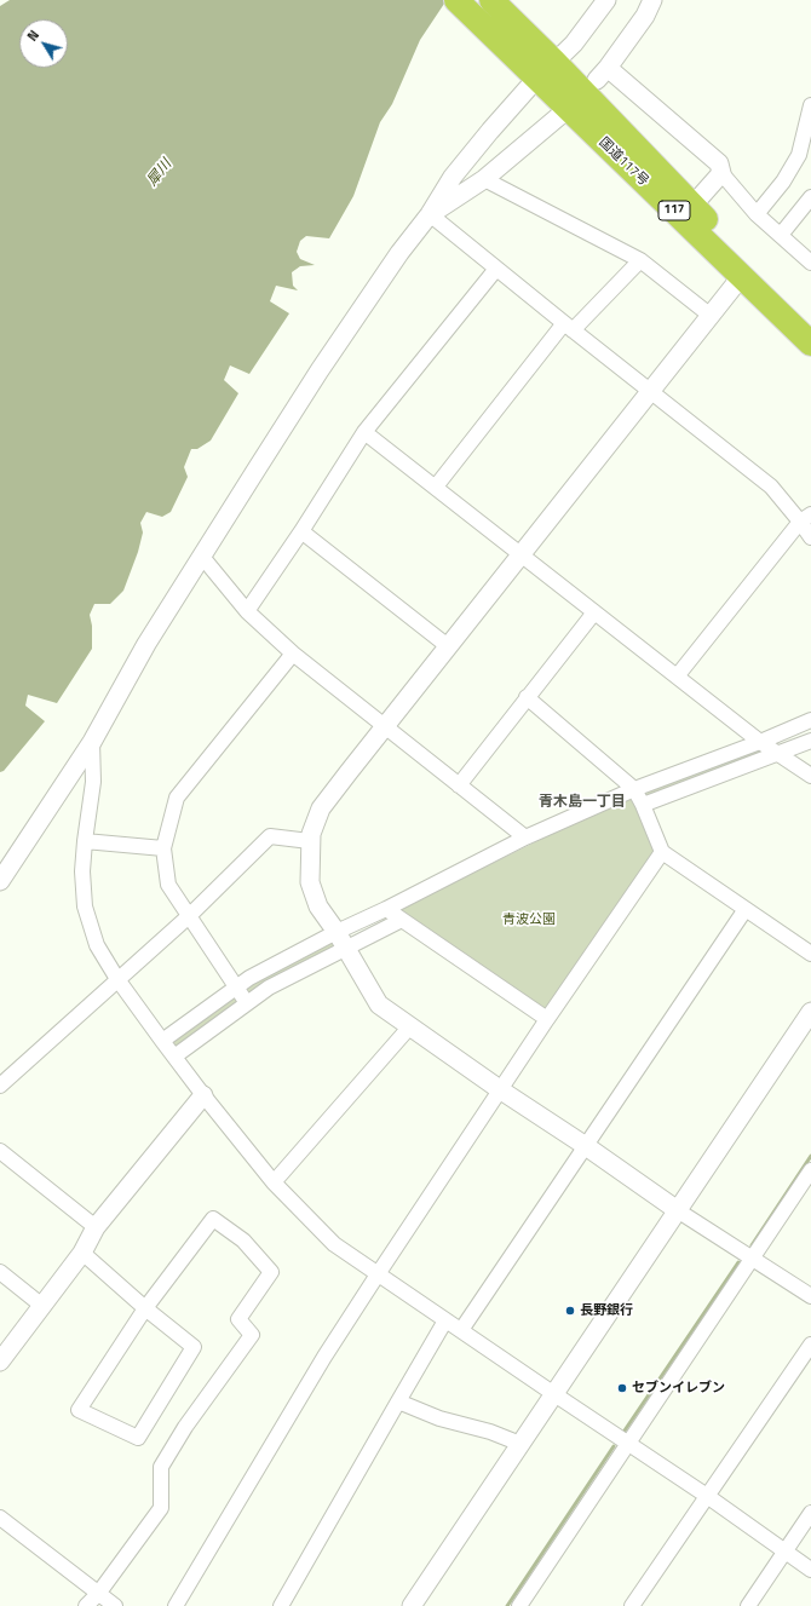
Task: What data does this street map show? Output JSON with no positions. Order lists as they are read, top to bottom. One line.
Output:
{"streets":{"highway":["国道117号","117"]},"districts":["青木島一丁目"],"water":["犀川"],"parks":["青波公園"],"places":["長野銀行","セブンイレブン"],"north":"top left"}
